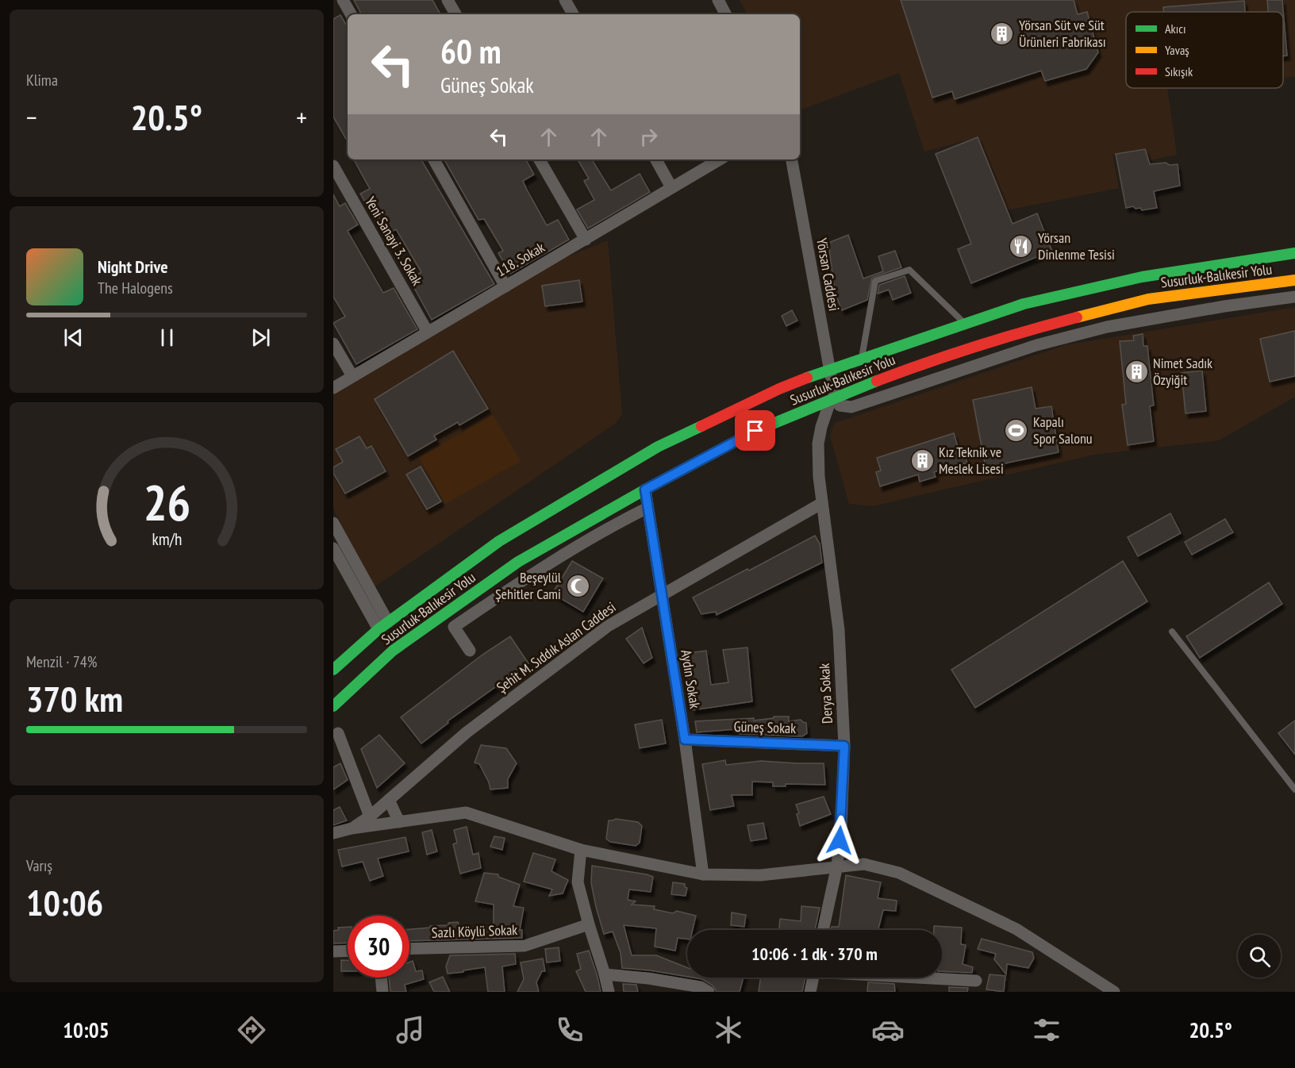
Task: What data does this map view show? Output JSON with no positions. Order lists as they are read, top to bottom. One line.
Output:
{"streets":{"highway":["Susurluk-Balıkesir Yolu"],"street":["Yeni Sanayi 3. Sokak","118. Sokak","Yörsan Caddesi","Şehit M. Sıddık Aslan Caddesi","Aydın Sokak","Derya Sokak","Güneş Sokak","Sazlı Köylü Sokak"]},"crossings":[["Yeni Sanayi 3. Sokak","118. Sokak"],["Yörsan Caddesi","Susurluk-Balıkesir Yolu"],["Yörsan Caddesi","Derya Sokak"],["Susurluk-Balıkesir Yolu","Aydın Sokak"],["Susurluk-Balıkesir Yolu","Derya Sokak"],["Şehit M. Sıddık Aslan Caddesi","Aydın Sokak"],["Şehit M. Sıddık Aslan Caddesi","Derya Sokak"],["Aydın Sokak","Güneş Sokak"],["Derya Sokak","Güneş Sokak"]],"places":{"building":["Yörsan Süt ve Süt Ürünleri Fabrikası","Nimet Sadık Özyiğit","Kız Teknik ve Meslek Lisesi"],"restaurant":["Yörsan Dinlenme Tesisi"],"sports":["Kapalı Spor Salonu"],"mosque":["Beşeylül Şehitler Cami"]},"legend":["Akıcı","Yavaş","Sıkışık"],"page":{"tile":["Klima",["Menzil · 74%","370 km"],["Varış","10:06"]],"turn":["60 m","Güneş Sokak"],"heat":["−","20.5°","+"],"song":["Night Drive","The Halogens"],"limit":"30","trip":"10:06 · 1 dk · 370 m","tabs":["10:05","20.5°"],"gauge":["26","km/h"]}}
